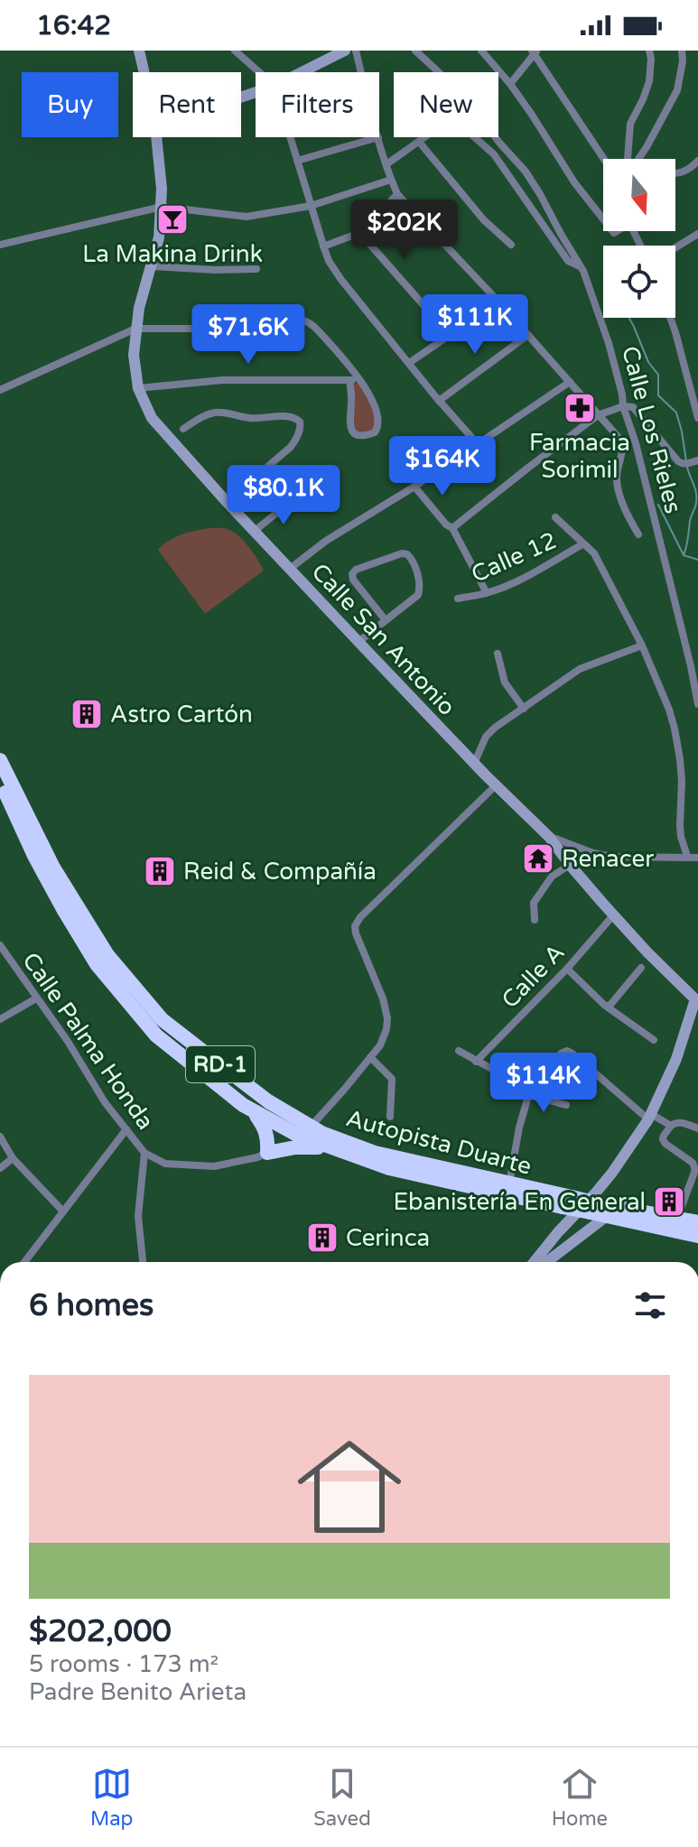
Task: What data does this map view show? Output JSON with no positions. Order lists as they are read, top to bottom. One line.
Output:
{"streets":{"highway":["RD-1","Autopista Duarte"],"street":["Calle Los Rieles","Calle 12","Calle San Antonio","Calle A","Calle Palma Honda"]},"crossings":[["Calle San Antonio","Calle A"],["Calle San Antonio","Calle Palma Honda"],["Calle Palma Honda","Autopista Duarte"],["RD-1","Autopista Duarte"]],"places":{"bar":["La Makina Drink"],"pharmacy":["Farmacia Sorimil"],"building":["Astro Cartón","Reid & Compañía","Ebanistería En General","Cerinca"],"temple":["Renacer"]},"north":"bottom","page":{"status":"16:42","chip":["Buy","Rent","Filters","New"],"price":["$202K","$111K","$71.6K","$164K","$80.1K","$114K"],"heading":"6 homes","list":[{"name":"$202,000","note":"5 rooms · 173 m² · Padre Benito Arieta"}],"tabs":["Map","Saved","Home"]}}
